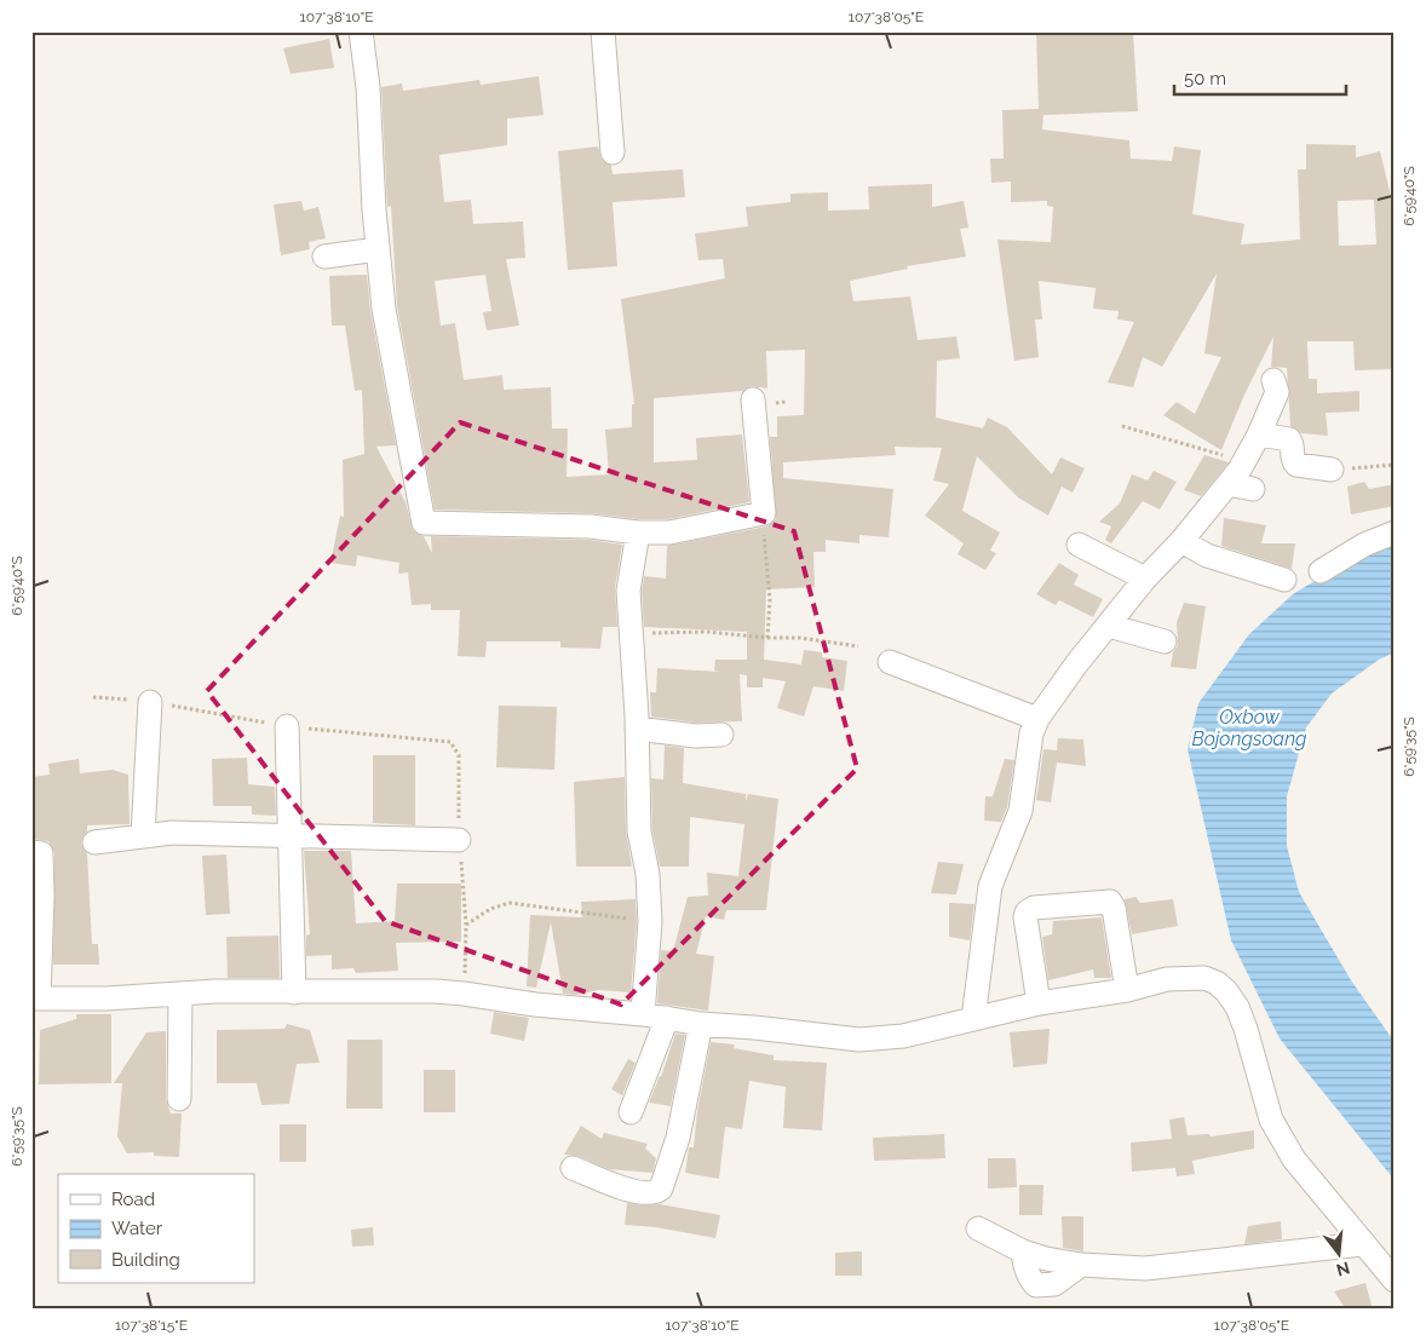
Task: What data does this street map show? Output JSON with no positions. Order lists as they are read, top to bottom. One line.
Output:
{"water":["Oxbow Bojongsoang"],"legend":["Road","Water","Building"],"scale_bar":"50 m","north":"bottom","coordinates":["107°38'10\"E","107°38'05\"E","6°59'40\"S","6°59'35\"S","107°38'15\"E"]}
